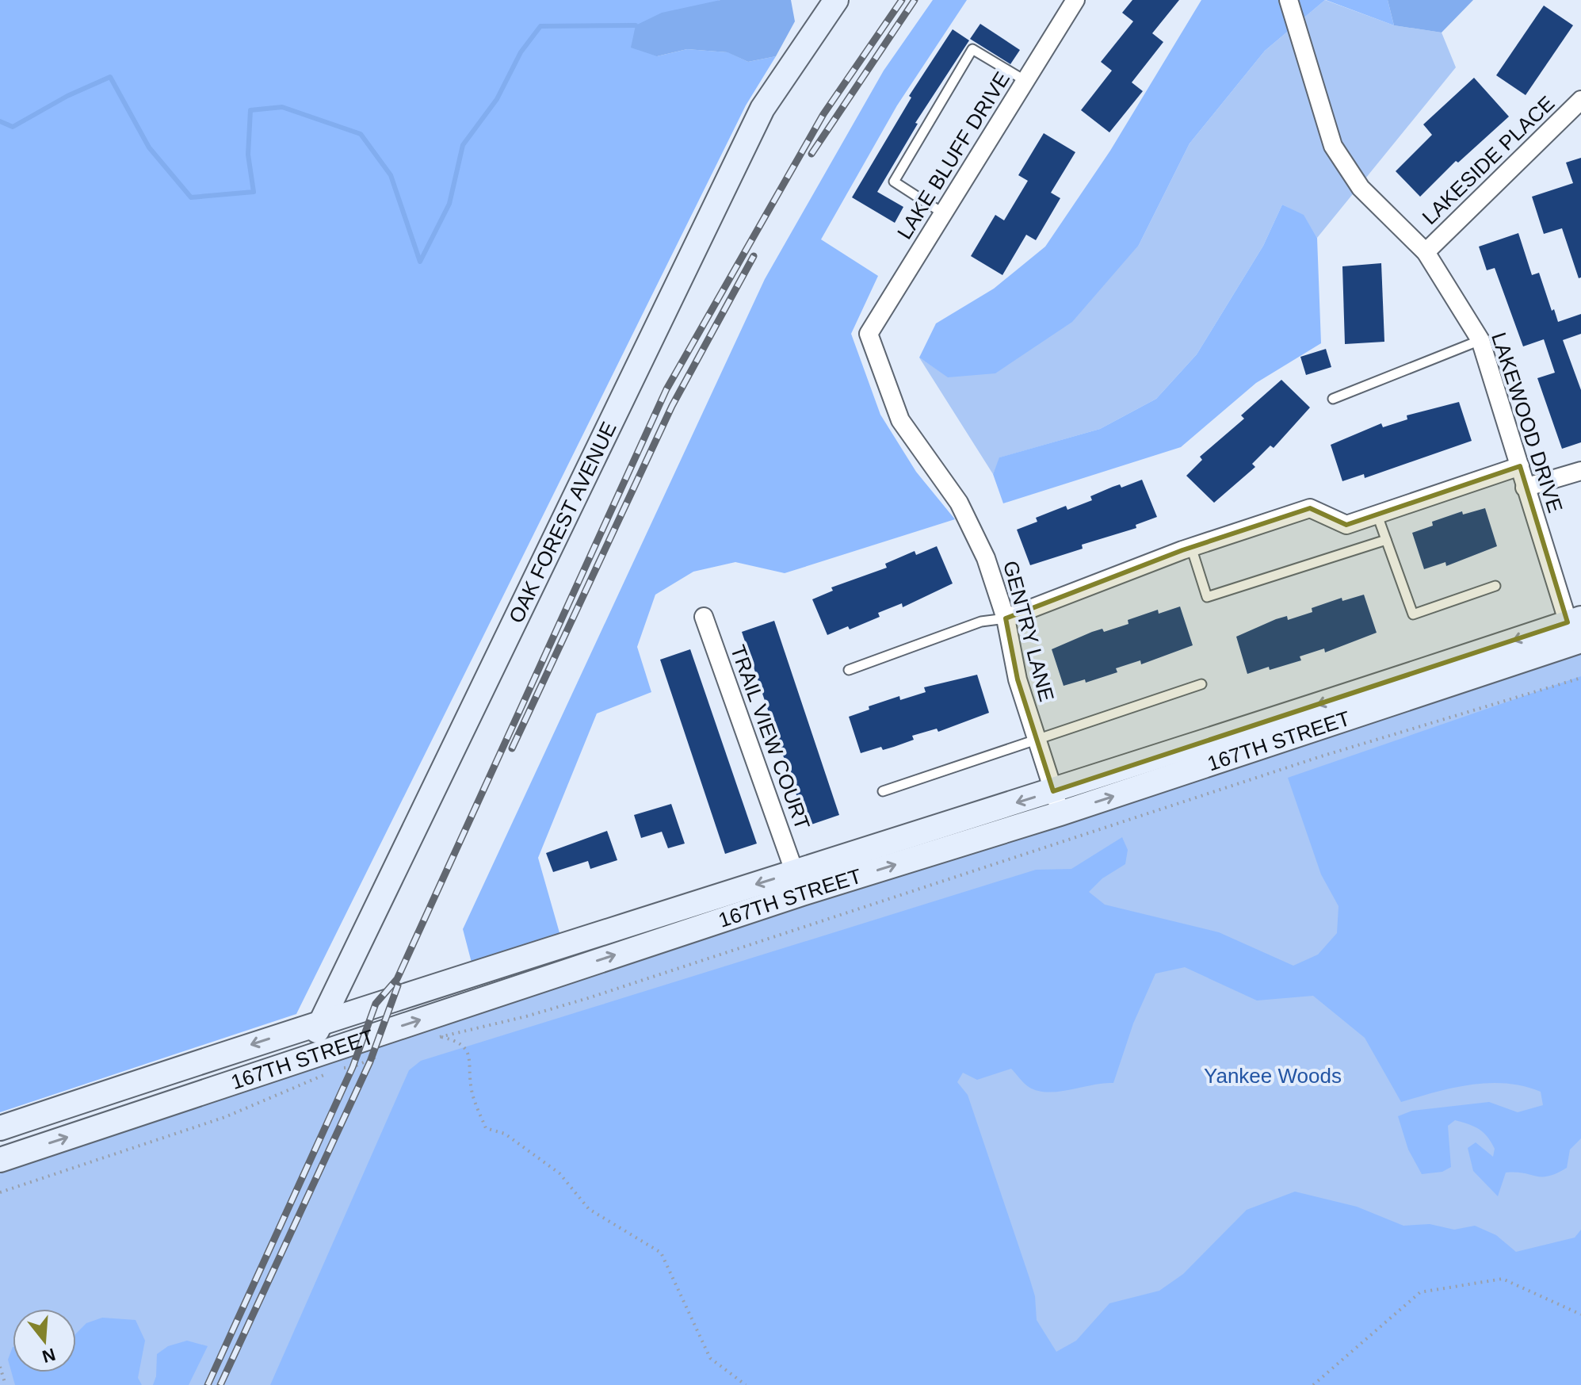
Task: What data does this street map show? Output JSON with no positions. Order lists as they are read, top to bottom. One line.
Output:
{"streets":{"main road":["OAK FOREST AVENUE","167TH STREET"],"street":["LAKE BLUFF DRIVE","LAKESIDE PLACE","LAKEWOOD DRIVE","GENTRY LANE","TRAIL VIEW COURT"]},"crossings":[["LAKE BLUFF DRIVE","GENTRY LANE"],["LAKESIDE PLACE","LAKEWOOD DRIVE"],["LAKEWOOD DRIVE","167TH STREET"],["OAK FOREST AVENUE","167TH STREET"],["GENTRY LANE","167TH STREET"],["TRAIL VIEW COURT","167TH STREET"]],"parks":["Yankee Woods"],"north":"bottom"}
